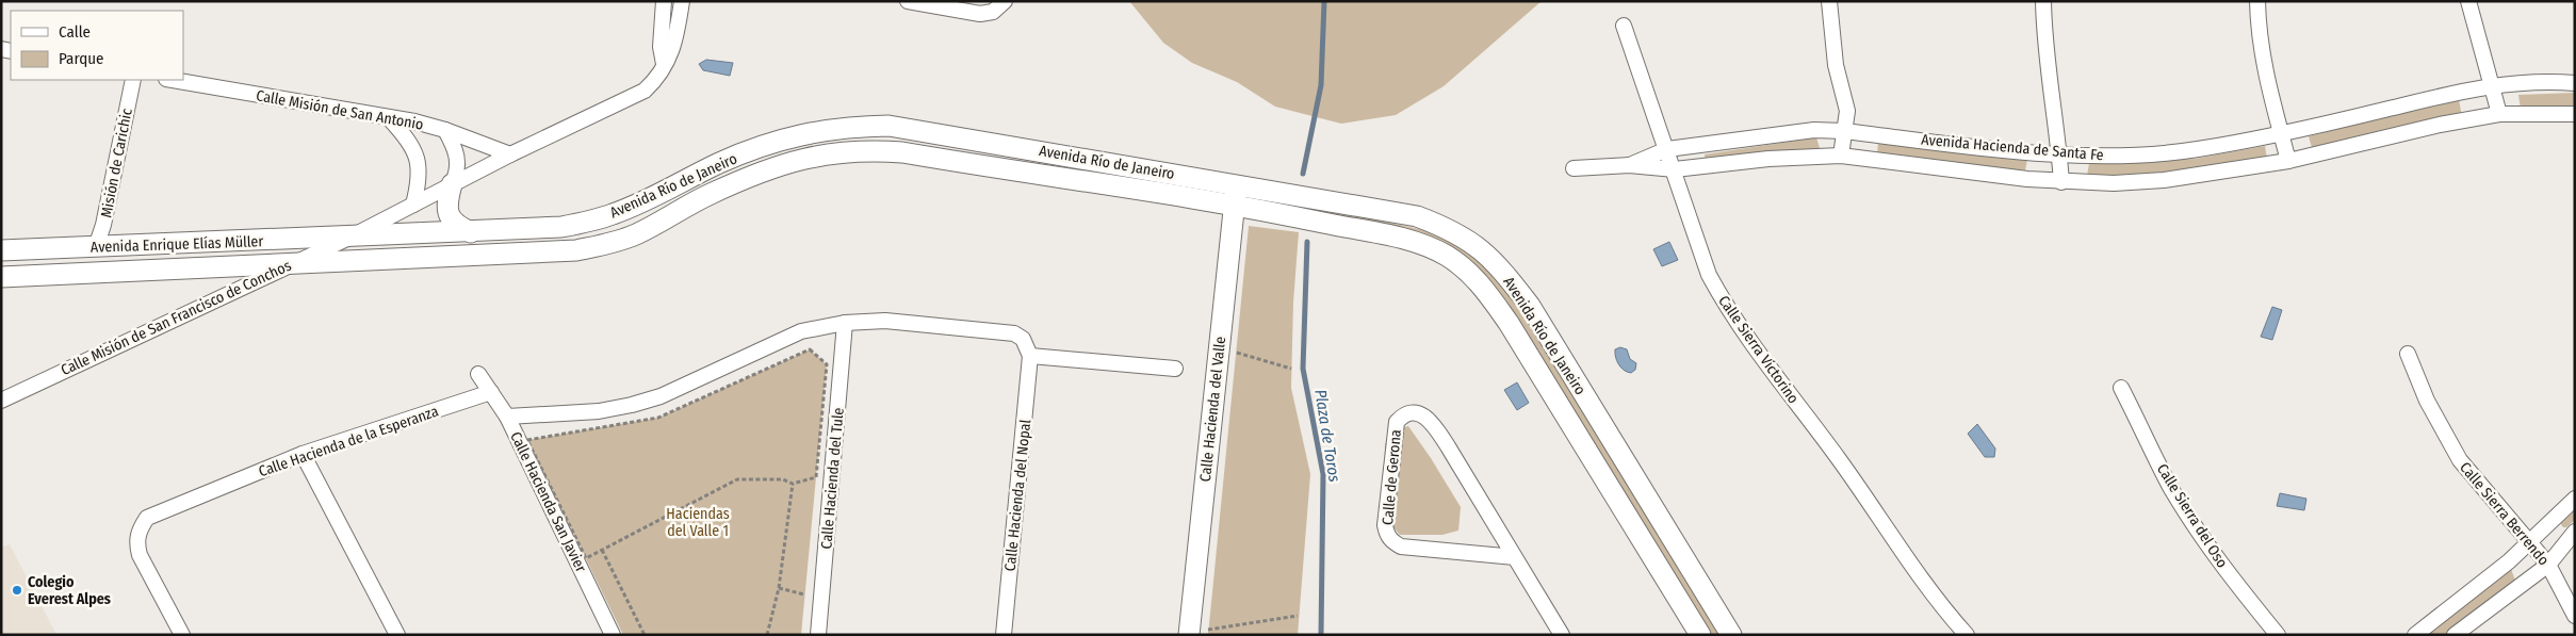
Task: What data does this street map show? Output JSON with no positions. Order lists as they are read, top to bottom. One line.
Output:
{"streets":{"main road":["Avenida Río de Janeiro","Avenida Enrique Elías Müller","Calle Hacienda del Valle"],"street":["Calle Misión de San Antonio","Avenida Hacienda de Santa Fe","Misión de Carichic","Calle Misión de San Francisco de Conchos","Calle Sierra Victorino","Calle Hacienda de la Esperanza","Calle de Gerona","Calle Hacienda del Tule","Calle Hacienda del Nopal","Calle Hacienda San Javier","Calle Sierra Berrendo","Calle Sierra del Oso"]},"crossings":[["Avenida Hacienda de Santa Fe","Calle Sierra Victorino"],["Avenida Río de Janeiro","Avenida Enrique Elías Müller"],["Avenida Río de Janeiro","Calle Misión de San Francisco de Conchos"],["Avenida Río de Janeiro","Calle Hacienda del Valle"],["Misión de Carichic","Avenida Enrique Elías Müller"],["Avenida Enrique Elías Müller","Calle Misión de San Francisco de Conchos"],["Calle Hacienda de la Esperanza","Calle Hacienda San Javier"]],"water":["Plaza de Toros"],"parks":["Haciendas del Valle 1"],"places":["Colegio Everest Alpes"],"legend":["Calle","Parque"]}
